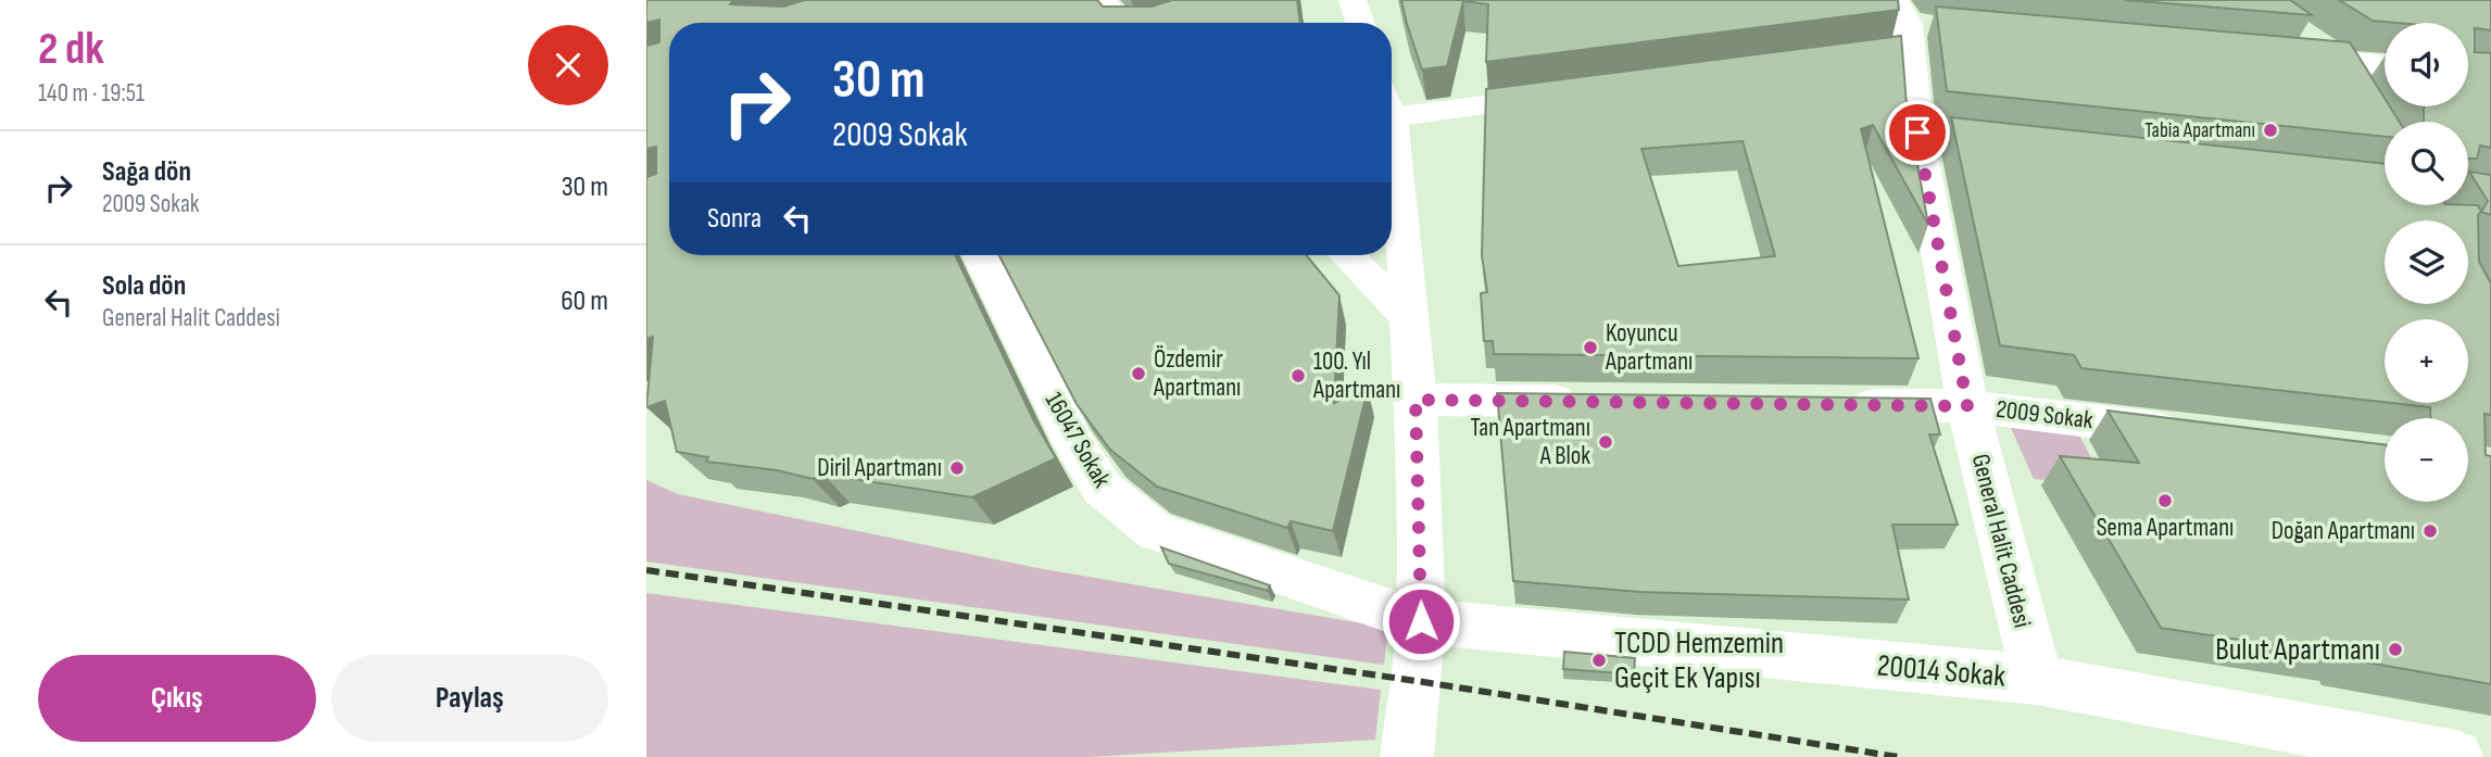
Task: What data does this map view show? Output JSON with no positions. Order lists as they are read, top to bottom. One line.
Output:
{"streets":{"street":["2009 Sokak","16047 Sokak","General Halit Caddesi","20014 Sokak"]},"crossings":[["2009 Sokak","General Halit Caddesi"],["16047 Sokak","20014 Sokak"],["General Halit Caddesi","20014 Sokak"]],"places":["Tabia Apartmanı","Koyuncu Apartmanı","Özdemir Apartmanı","100. Yıl Apartmanı","Tan Apartmanı A Blok","Diril Apartmanı","Sema Apartmanı","Doğan Apartmanı","Bulut Apartmanı","TCDD Hemzemin Geçit Ek Yapısı"],"page":{"heading":["2 dk","140 m · 19:51"],"map_buttons":["+","−"],"turn":["30 m","2009 Sokak"],"list":[{"name":"Sağa dön","note":"2009 Sokak","value":"30 m"},{"name":"Sola dön","note":"General Halit Caddesi","value":"60 m"}],"then":"Sonra","buttons":["Çıkış","Paylaş"]}}
